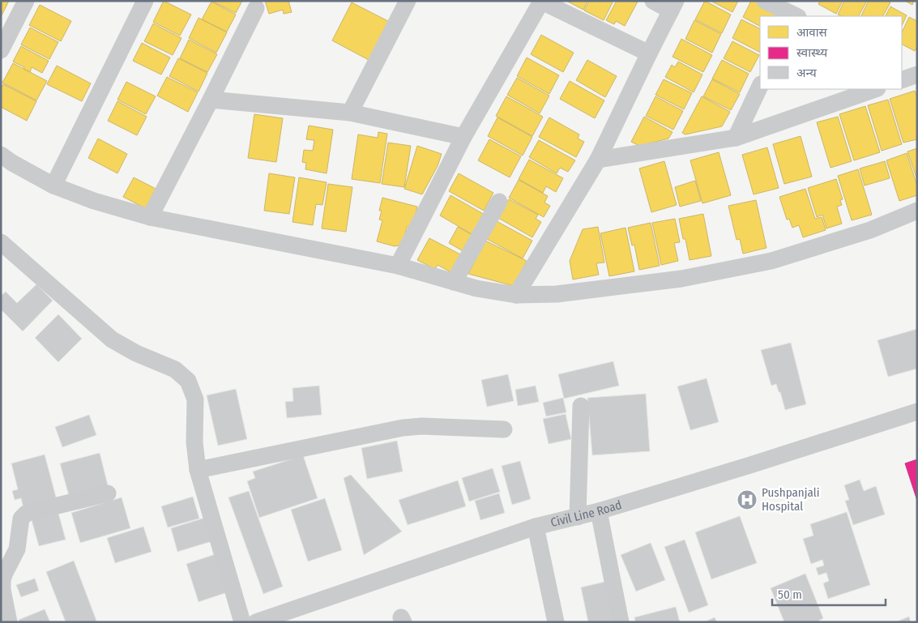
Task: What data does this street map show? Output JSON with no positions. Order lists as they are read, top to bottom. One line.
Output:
{"streets":{"street":["Civil Line Road"]},"places":{"hospital":["Pushpanjali Hospital"]},"legend":["आवास","स्वास्थ्य","अन्य"],"scale_bar":"50 m"}
